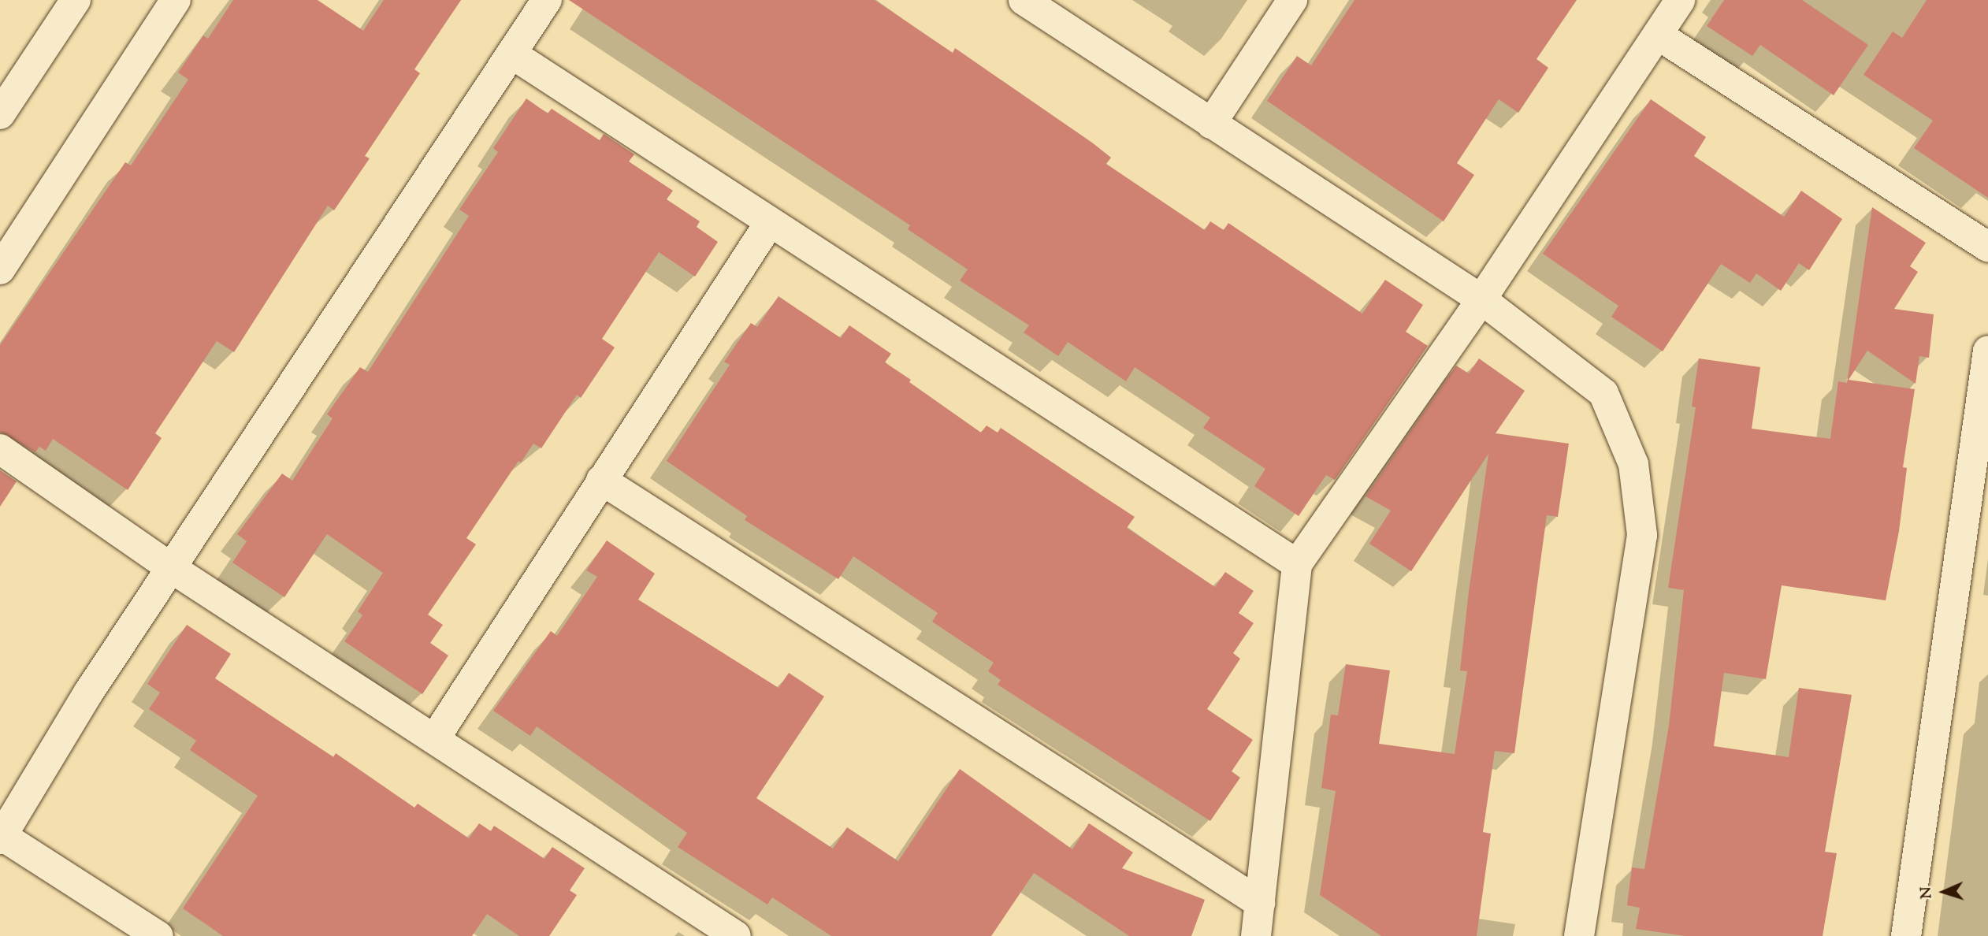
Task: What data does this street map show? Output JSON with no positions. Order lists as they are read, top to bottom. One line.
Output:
{"north":"left"}
